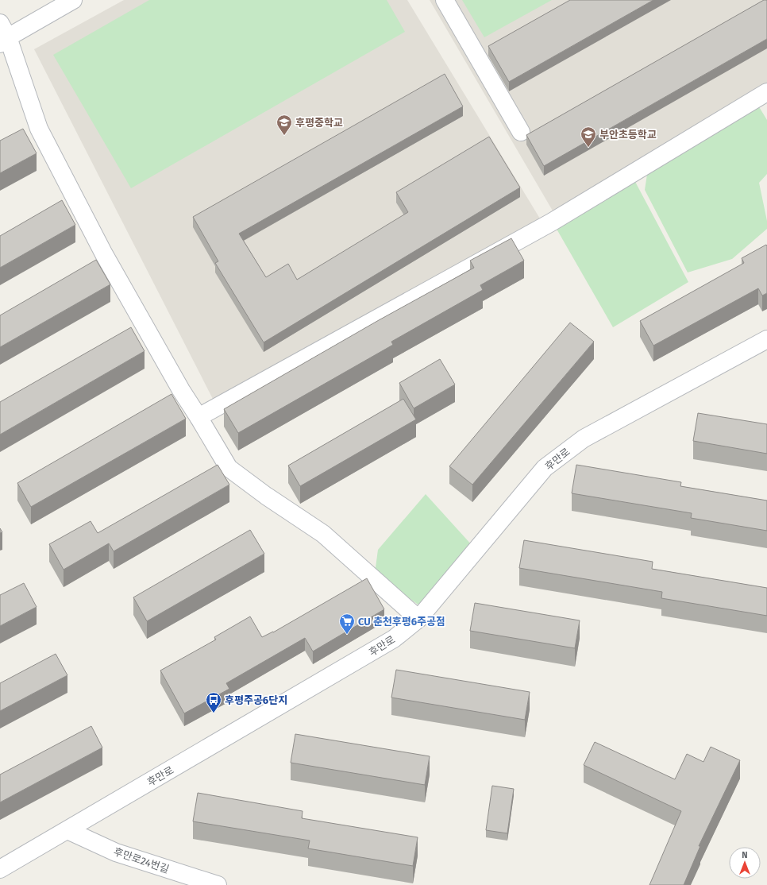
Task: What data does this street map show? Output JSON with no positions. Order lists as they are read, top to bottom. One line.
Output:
{"streets":{"street":["후만로","후만로24번길"]},"crossings":[["후만로","후만로24번길"]],"places":{"school or university":["후평중학교","부안초등학교"],"supermarket":["CU 춘천후평6주공점"],"bus stop":["후평주공6단지"]},"north":"top"}
